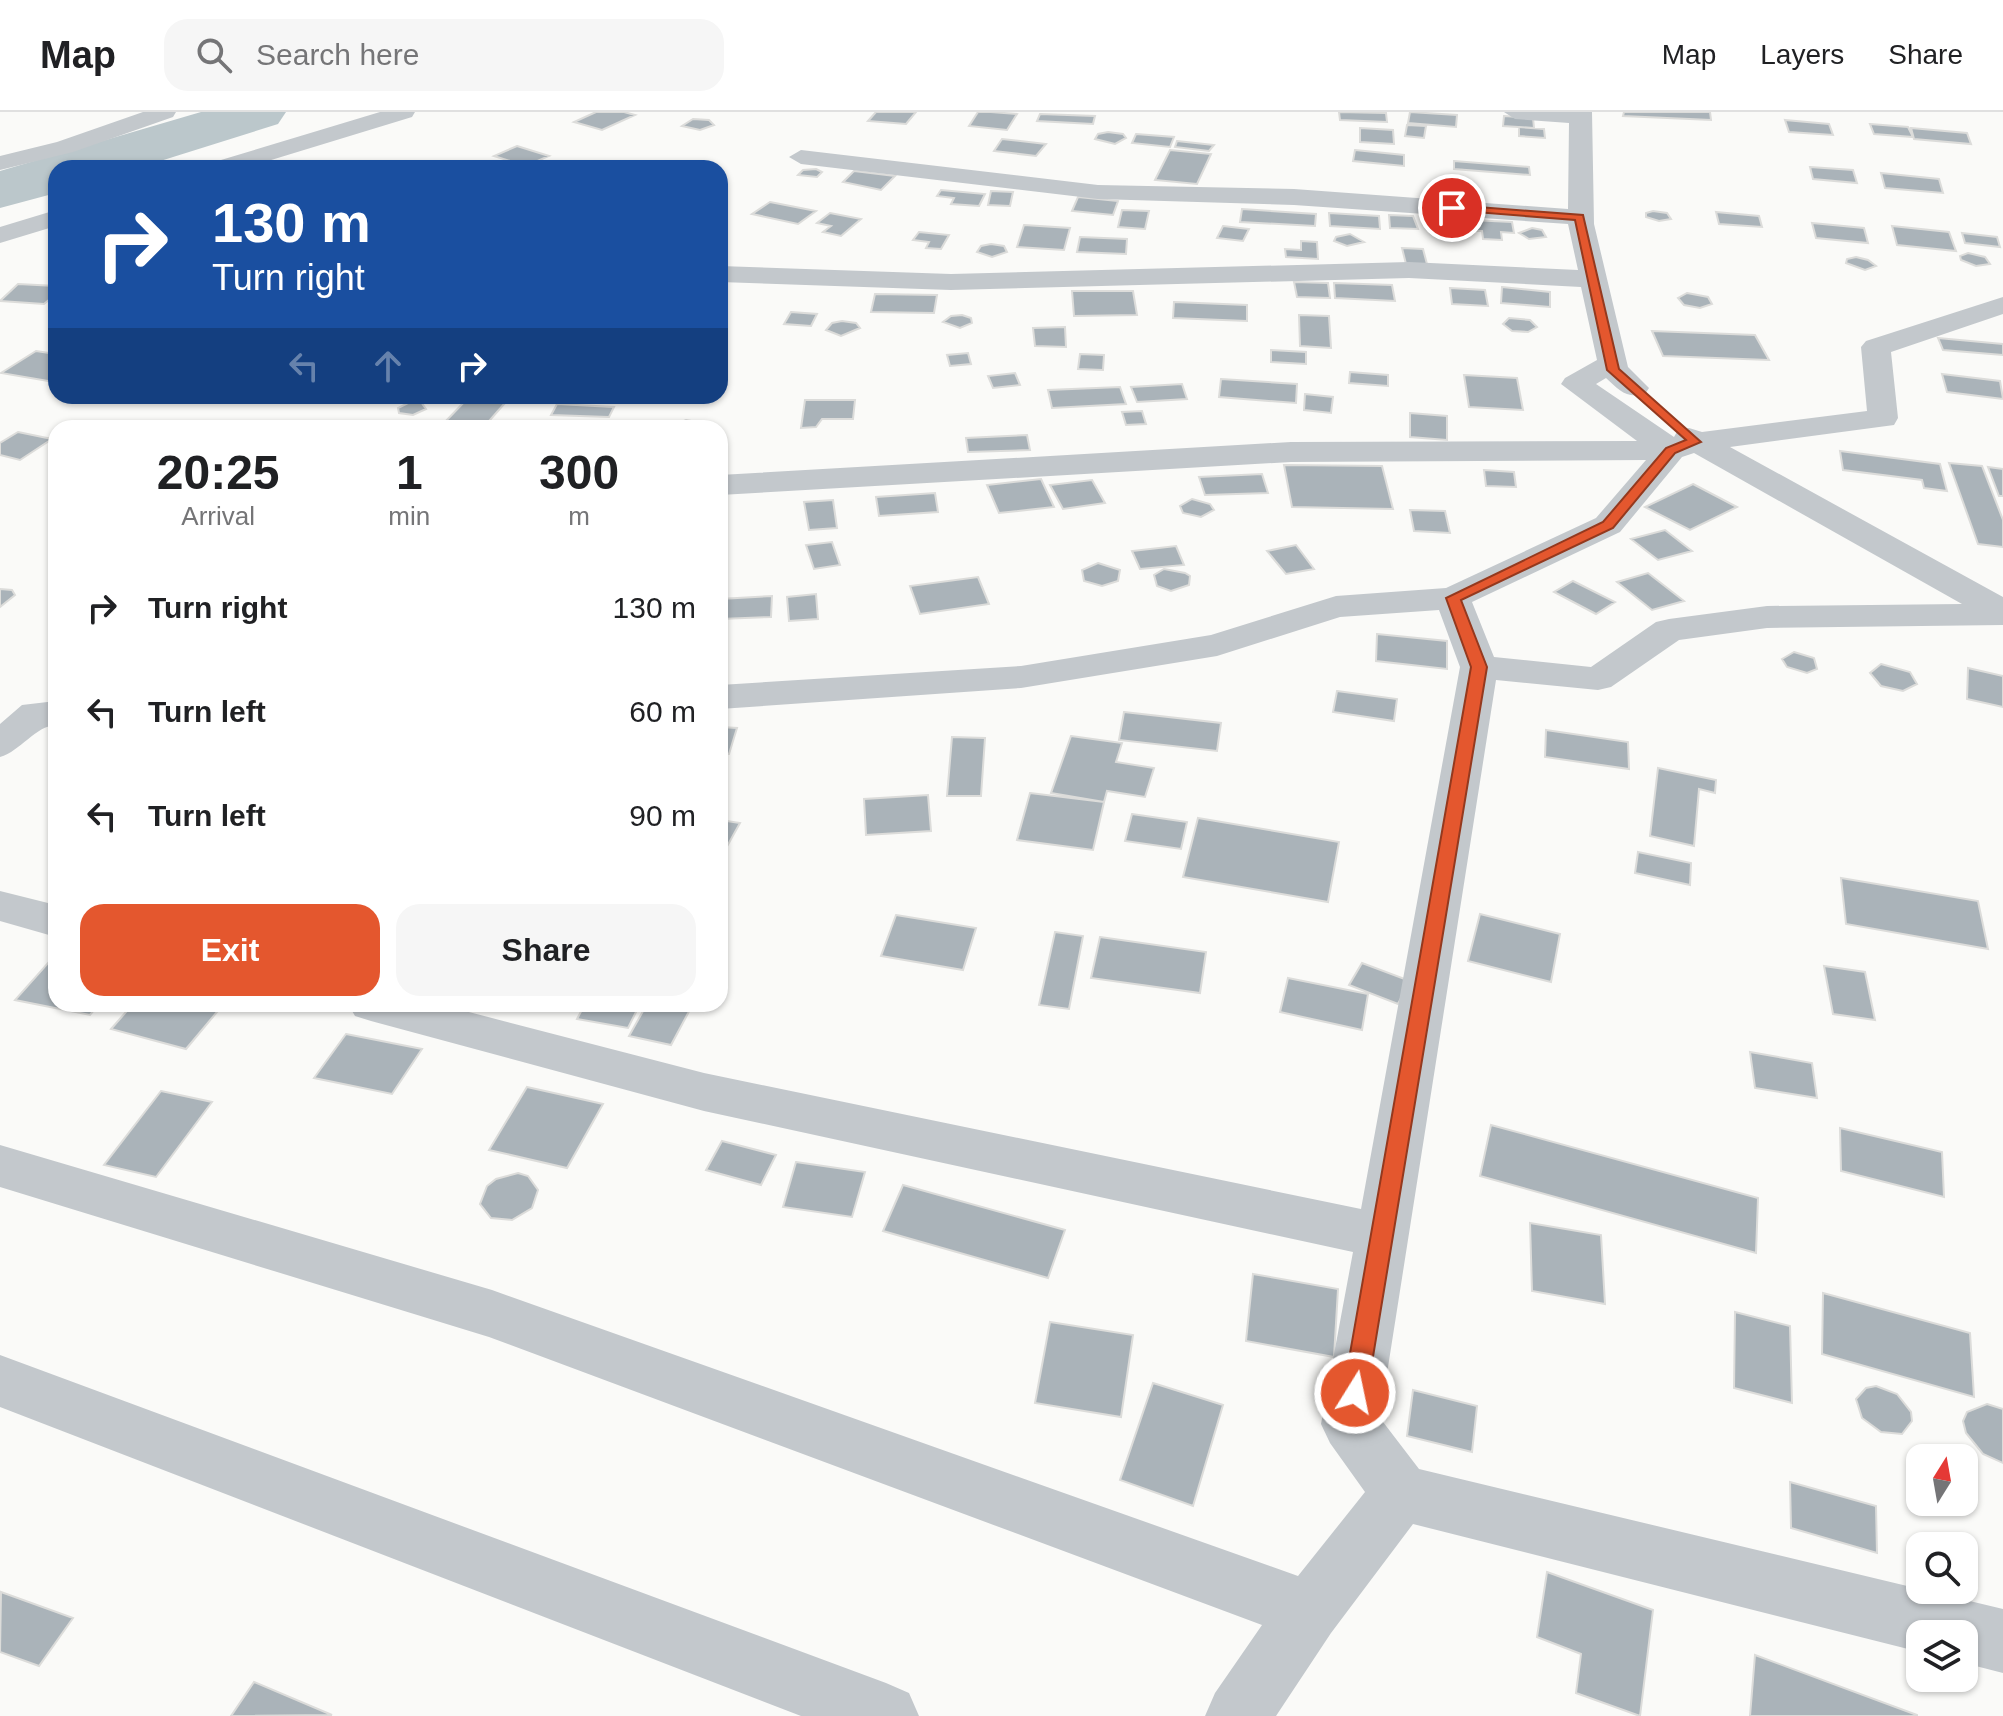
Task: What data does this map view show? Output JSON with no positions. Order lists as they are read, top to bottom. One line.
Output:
{"north":"top","page":{"header":"Map","search":"Search here","nav":["Map","Layers","Share"],"turn":["130 m","Turn right"],"eta":["20:25","Arrival","1","min","300","m"],"list":[{"name":"Turn right","value":"130 m"},{"name":"Turn left","value":"60 m"},{"name":"Turn left","value":"90 m"}],"buttons":["Exit","Share"]}}
